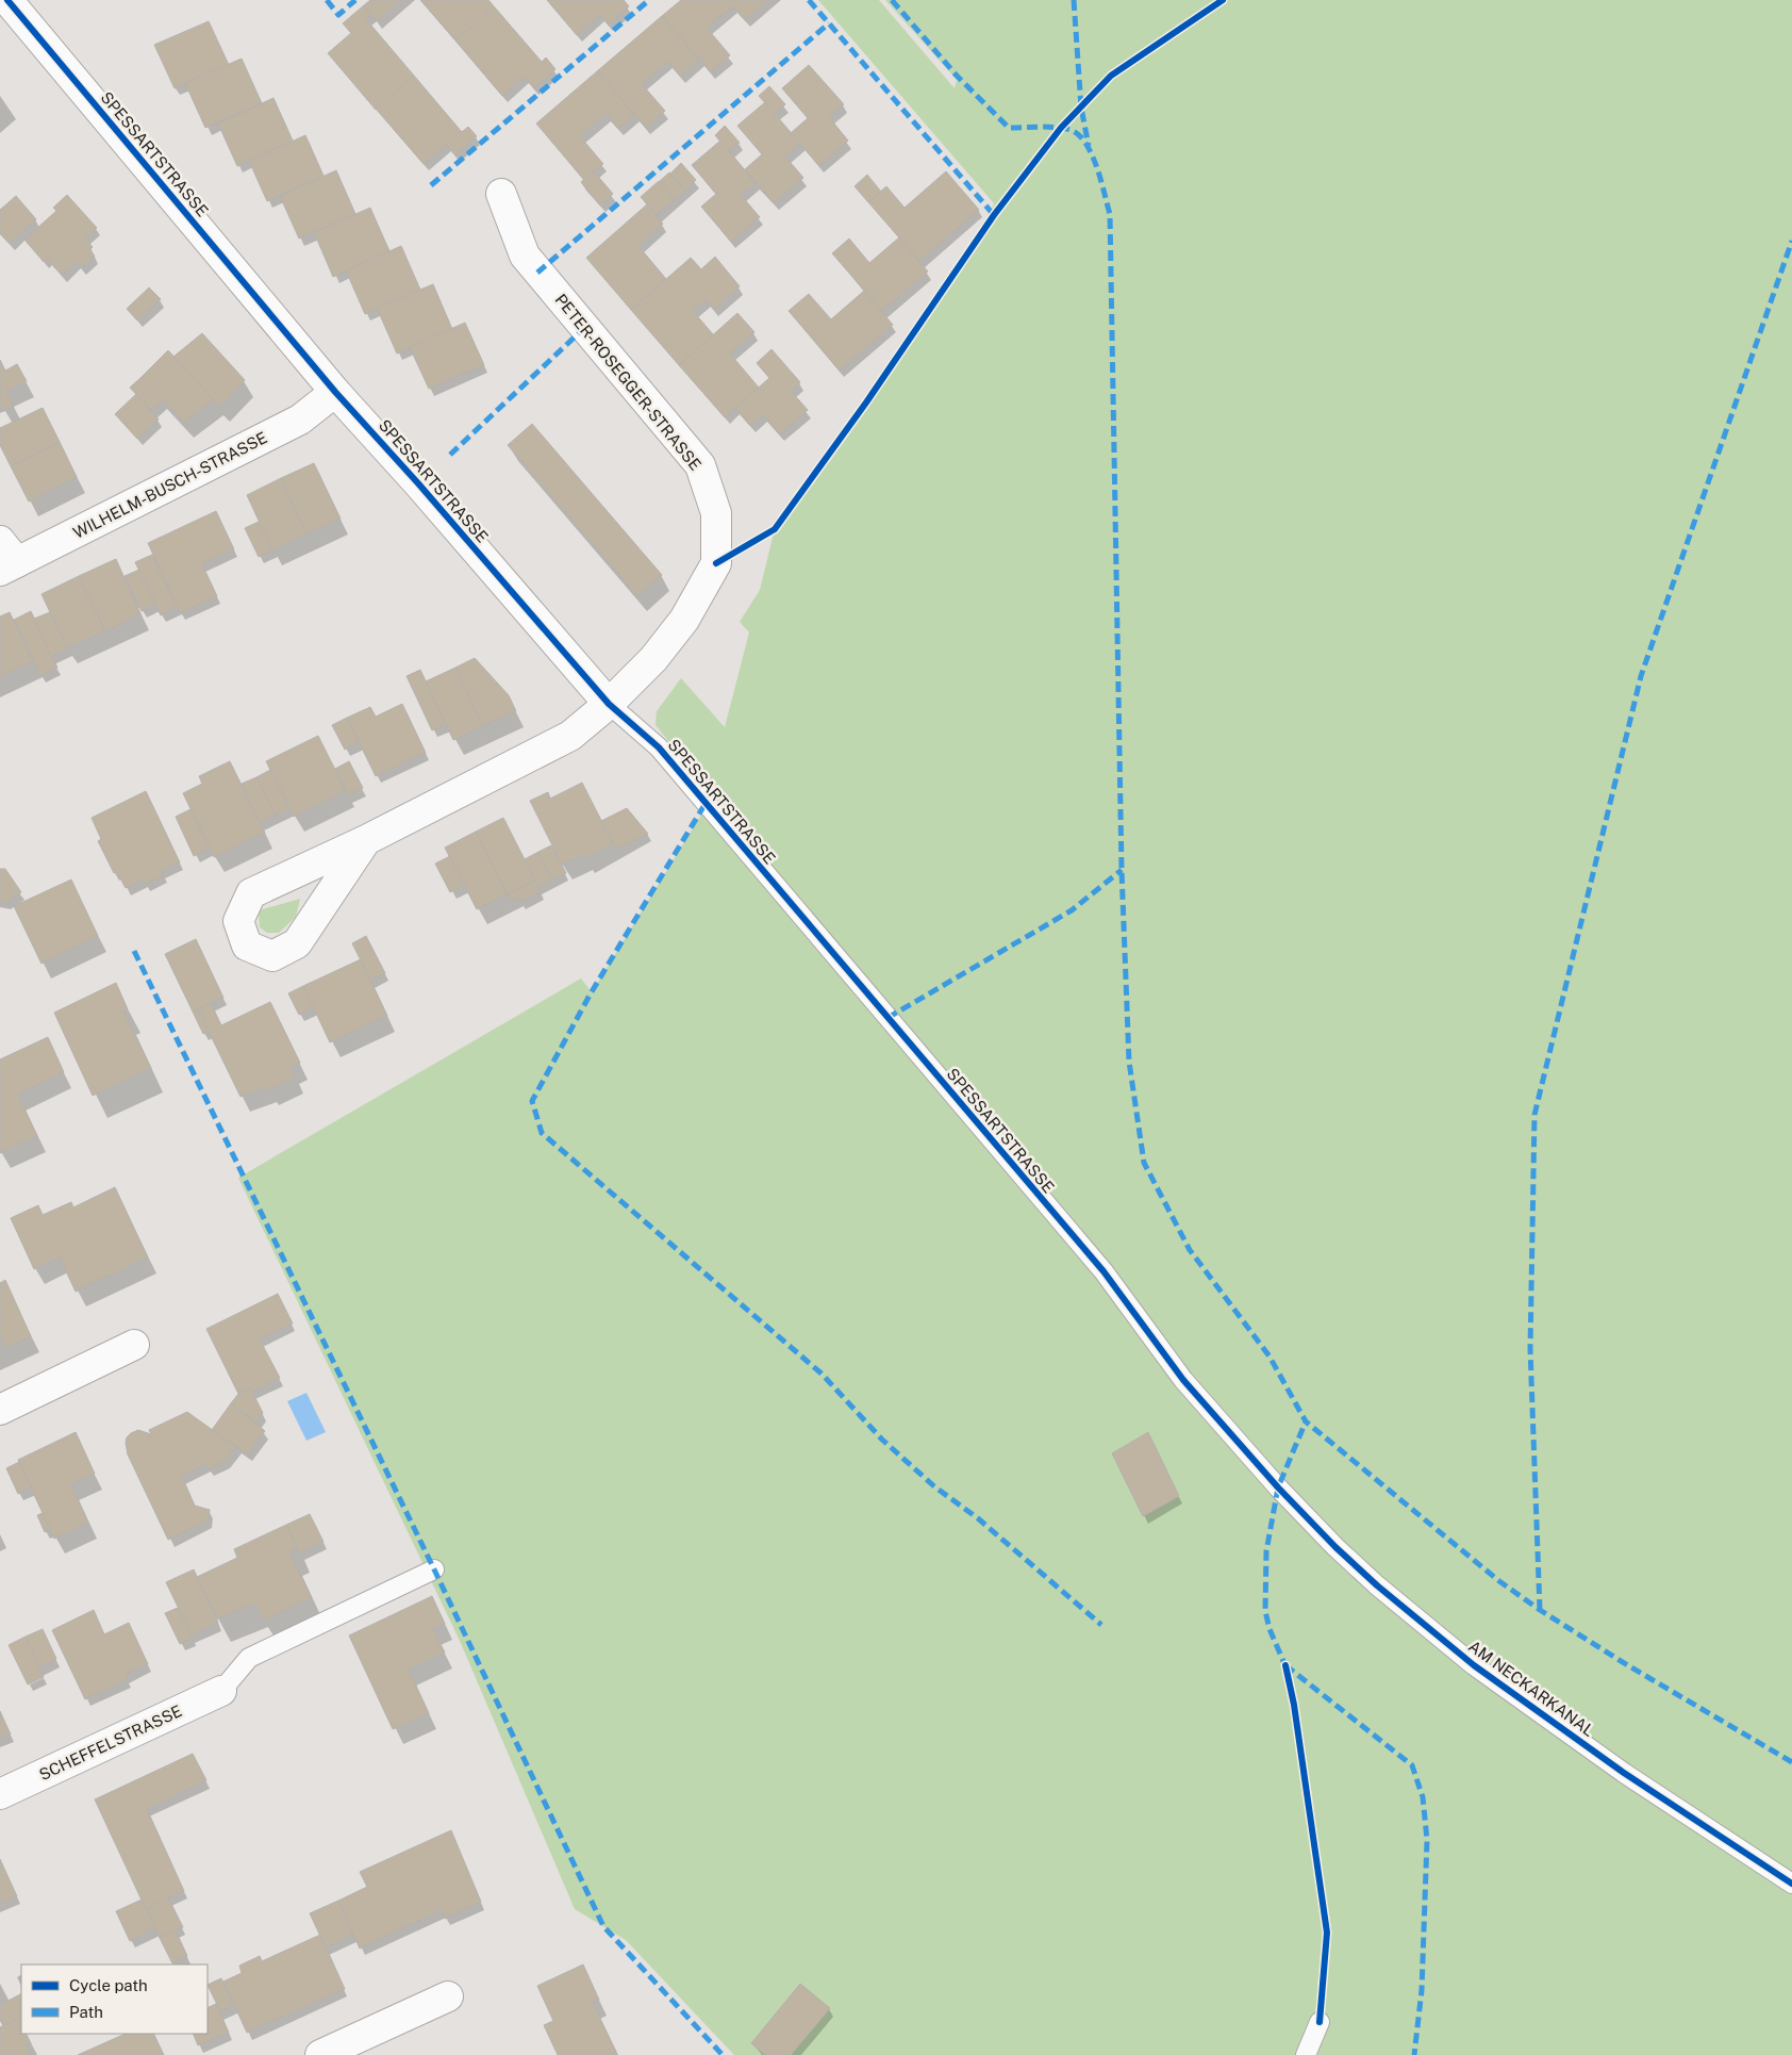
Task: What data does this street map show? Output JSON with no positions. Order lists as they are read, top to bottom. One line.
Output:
{"streets":{"street":["SPESSARTSTRASSE","PETER-ROSEGGER-STRASSE","WILHELM-BUSCH-STRASSE","SCHEFFELSTRASSE"],"lane":["AM NECKARKANAL"]},"crossings":[["SPESSARTSTRASSE","PETER-ROSEGGER-STRASSE"],["SPESSARTSTRASSE","WILHELM-BUSCH-STRASSE"],["SPESSARTSTRASSE","AM NECKARKANAL"]],"legend":["Cycle path","Path"]}
